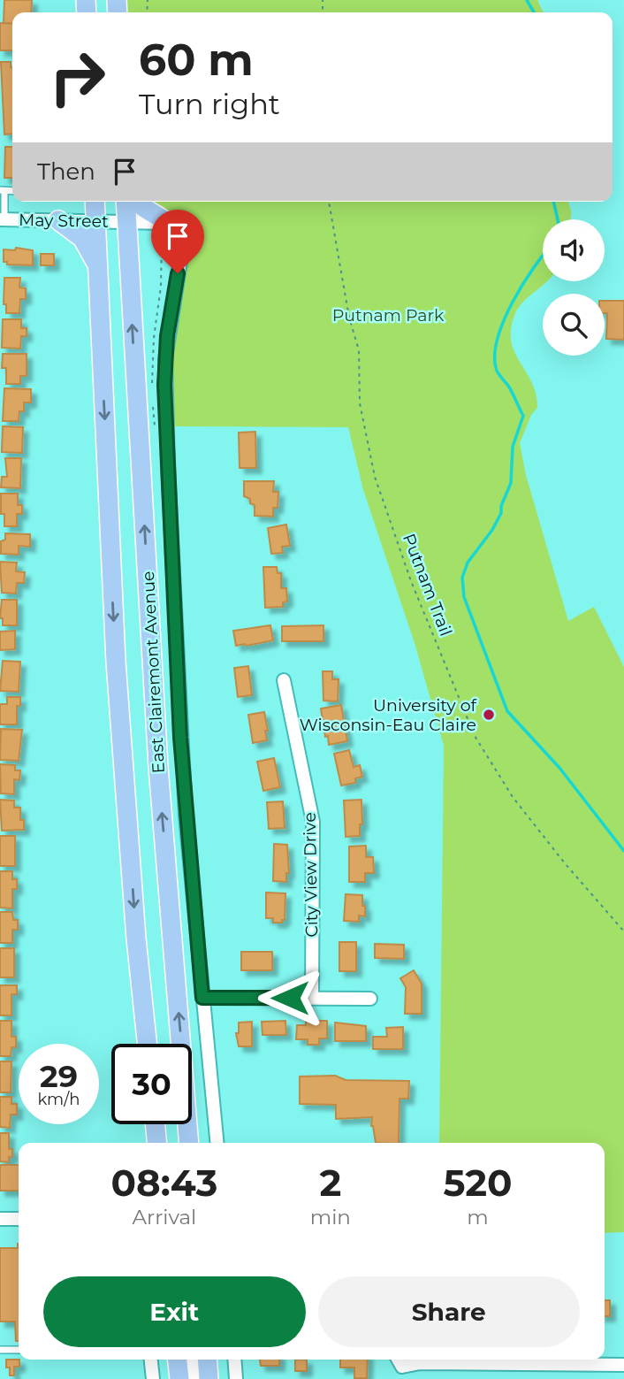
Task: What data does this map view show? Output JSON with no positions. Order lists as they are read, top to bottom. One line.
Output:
{"streets":{"main road":["East Clairemont Avenue"],"street":["May Street","City View Drive"],"path":["Putnam Trail"]},"crossings":[["May Street","East Clairemont Avenue"]],"parks":["Putnam Park"],"places":["University of Wisconsin-Eau Claire"],"page":{"turn":["60 m","Turn right"],"then":"Then","speed":"29 km/h","limit":"30","eta":["08:43","Arrival","2","min","520","m"],"buttons":["Exit","Share"]}}
